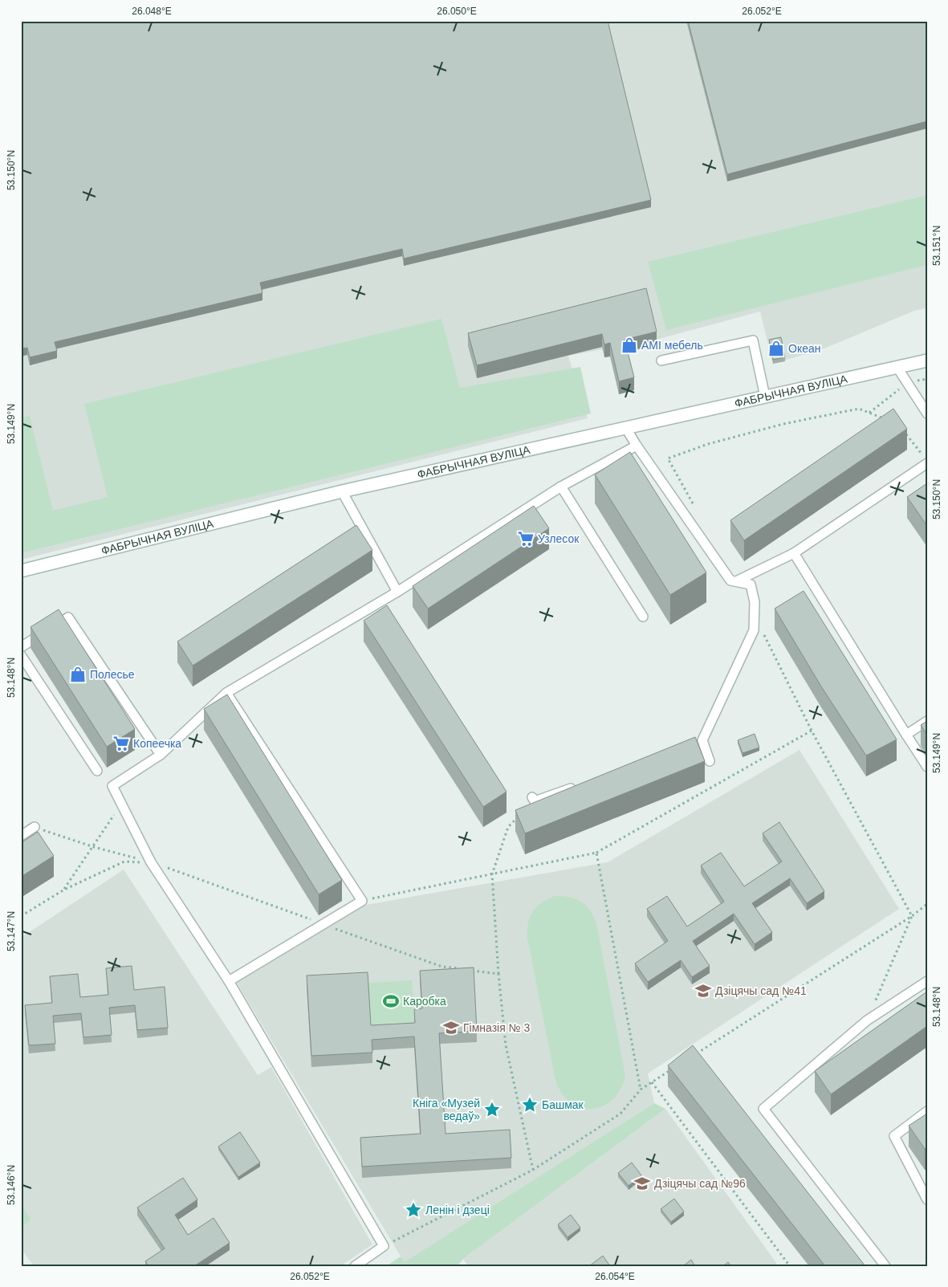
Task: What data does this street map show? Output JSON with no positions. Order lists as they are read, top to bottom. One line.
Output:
{"streets":{"main road":["ФАБРЫЧНАЯ ВУЛІЦА"]},"places":{"shop":["AMI мебель","Океан","Полесье"],"supermarket":["Узлесок","Копеечка"],"school or university":["Дзіцячы сад №41","Гімназія № 3","Дзіцячы сад №96"],"sports":["Каробка"],"place":["Башмак","Кніга «Музей ведаў»","Ленін і дзеці"]},"coordinates":["26.048°E","26.050°E","26.052°E","53.150°N","53.151°N","53.149°N","53.148°N","53.147°N","53.146°N","26.054°E"]}
